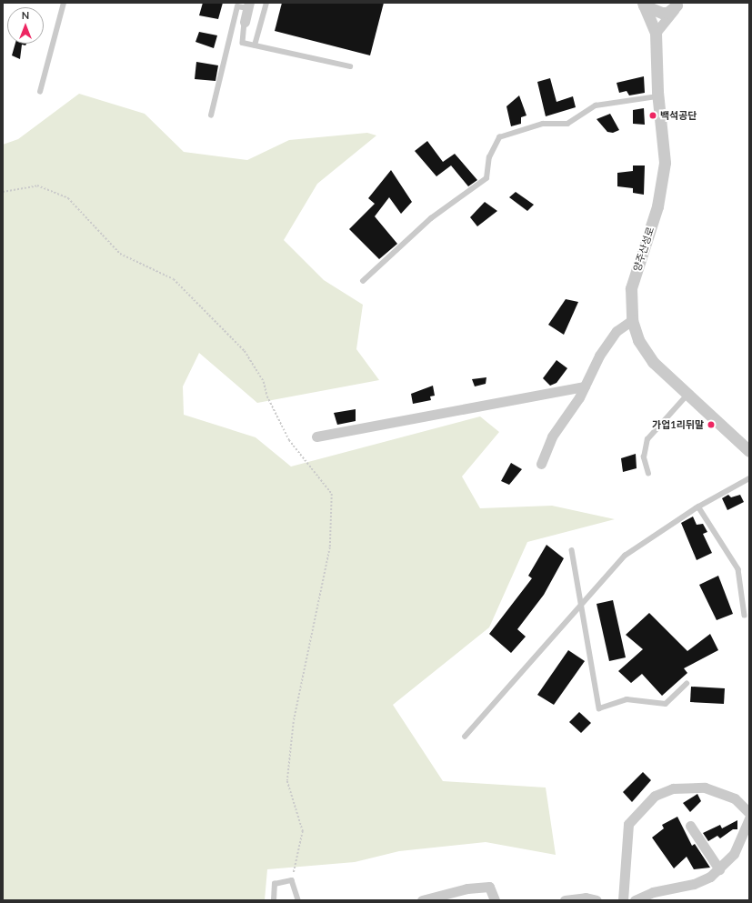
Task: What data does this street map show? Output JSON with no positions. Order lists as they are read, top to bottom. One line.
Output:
{"streets":{"street":["양주산성로"]},"places":["백석공단","가업1리뒤말"],"north":"top"}
